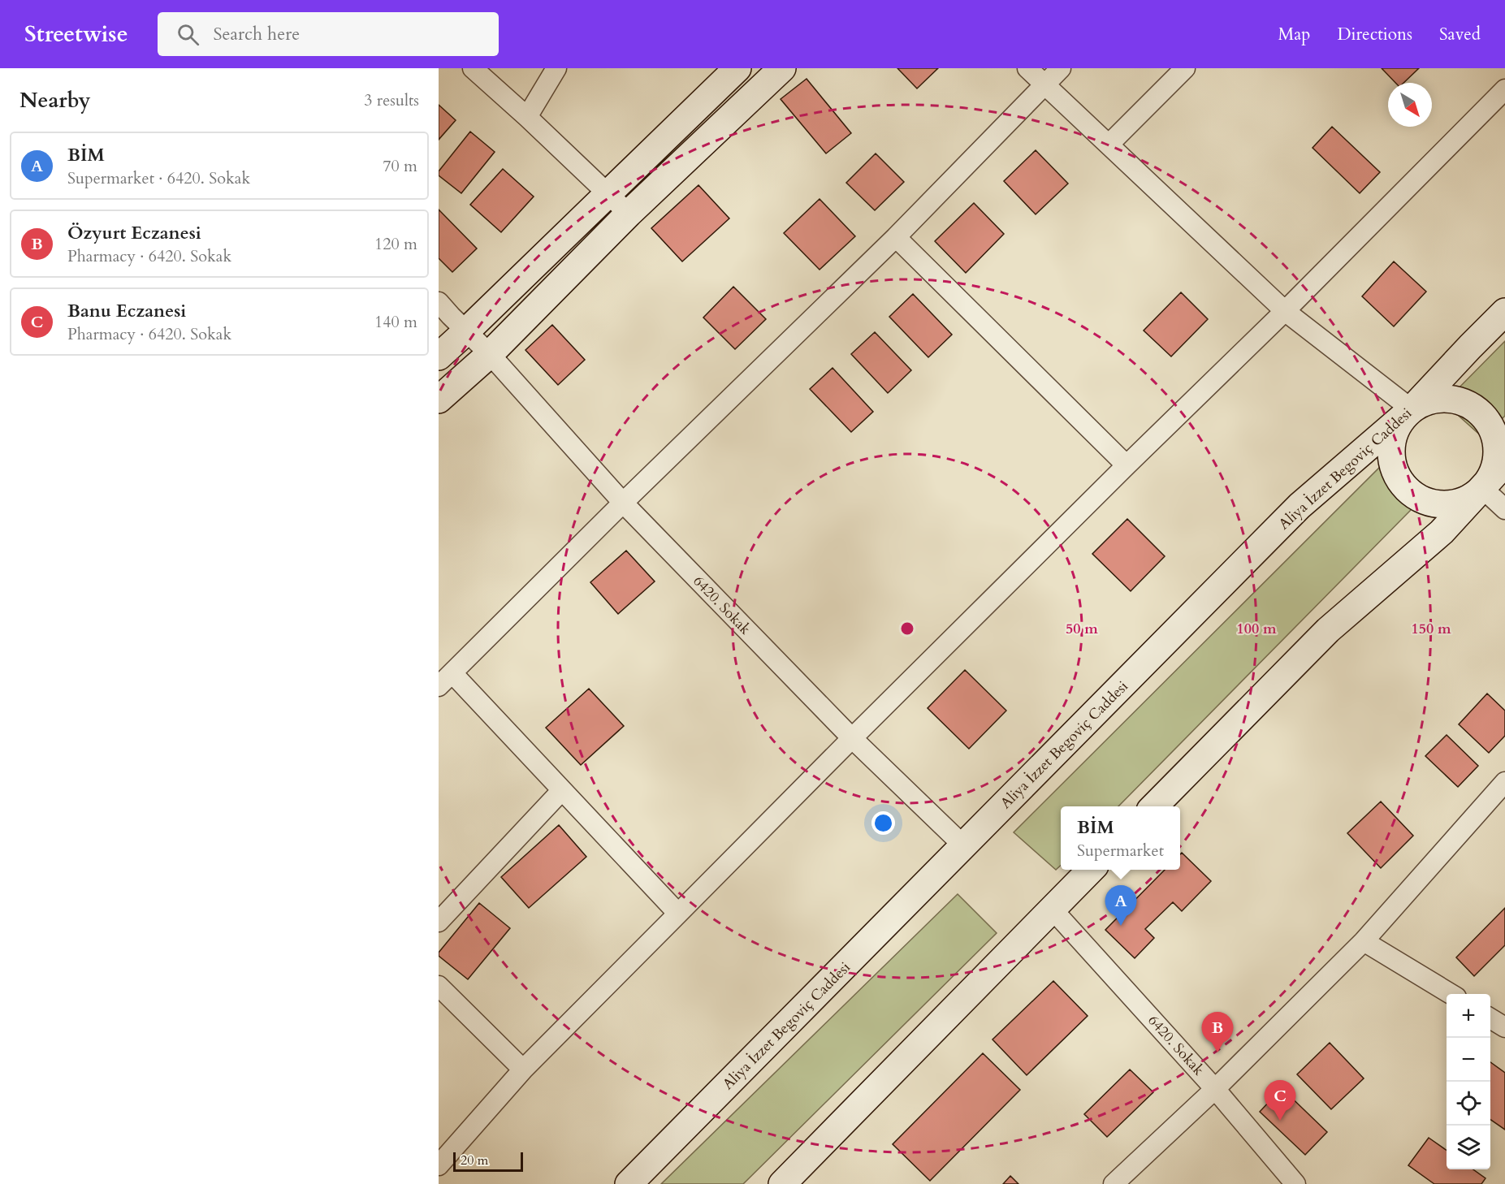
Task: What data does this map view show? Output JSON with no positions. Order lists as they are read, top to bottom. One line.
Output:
{"streets":{"main road":["Aliya İzzet Begoviç Caddesi"],"street":["6420. Sokak"]},"crossings":[["Aliya İzzet Begoviç Caddesi","6420. Sokak"]],"scale_bar":"20 m","north":"bottom right","page":{"header":"Streetwise","search":"Search here","nav":["Map","Directions","Saved"],"heading":["Nearby","3 results"],"list":[{"mark":"A","name":"BİM","note":"Supermarket · 6420. Sokak","value":"70 m"},{"mark":"B","name":"Özyurt Eczanesi","note":"Pharmacy · 6420. Sokak","value":"120 m"},{"mark":"C","name":"Banu Eczanesi","note":"Pharmacy · 6420. Sokak","value":"140 m"}],"popup":["BİM","Supermarket"],"pins":["A","B","C"],"map_buttons":["+","−"],"scale":"20 m"},"rings":["50 m","100 m","150 m"]}
